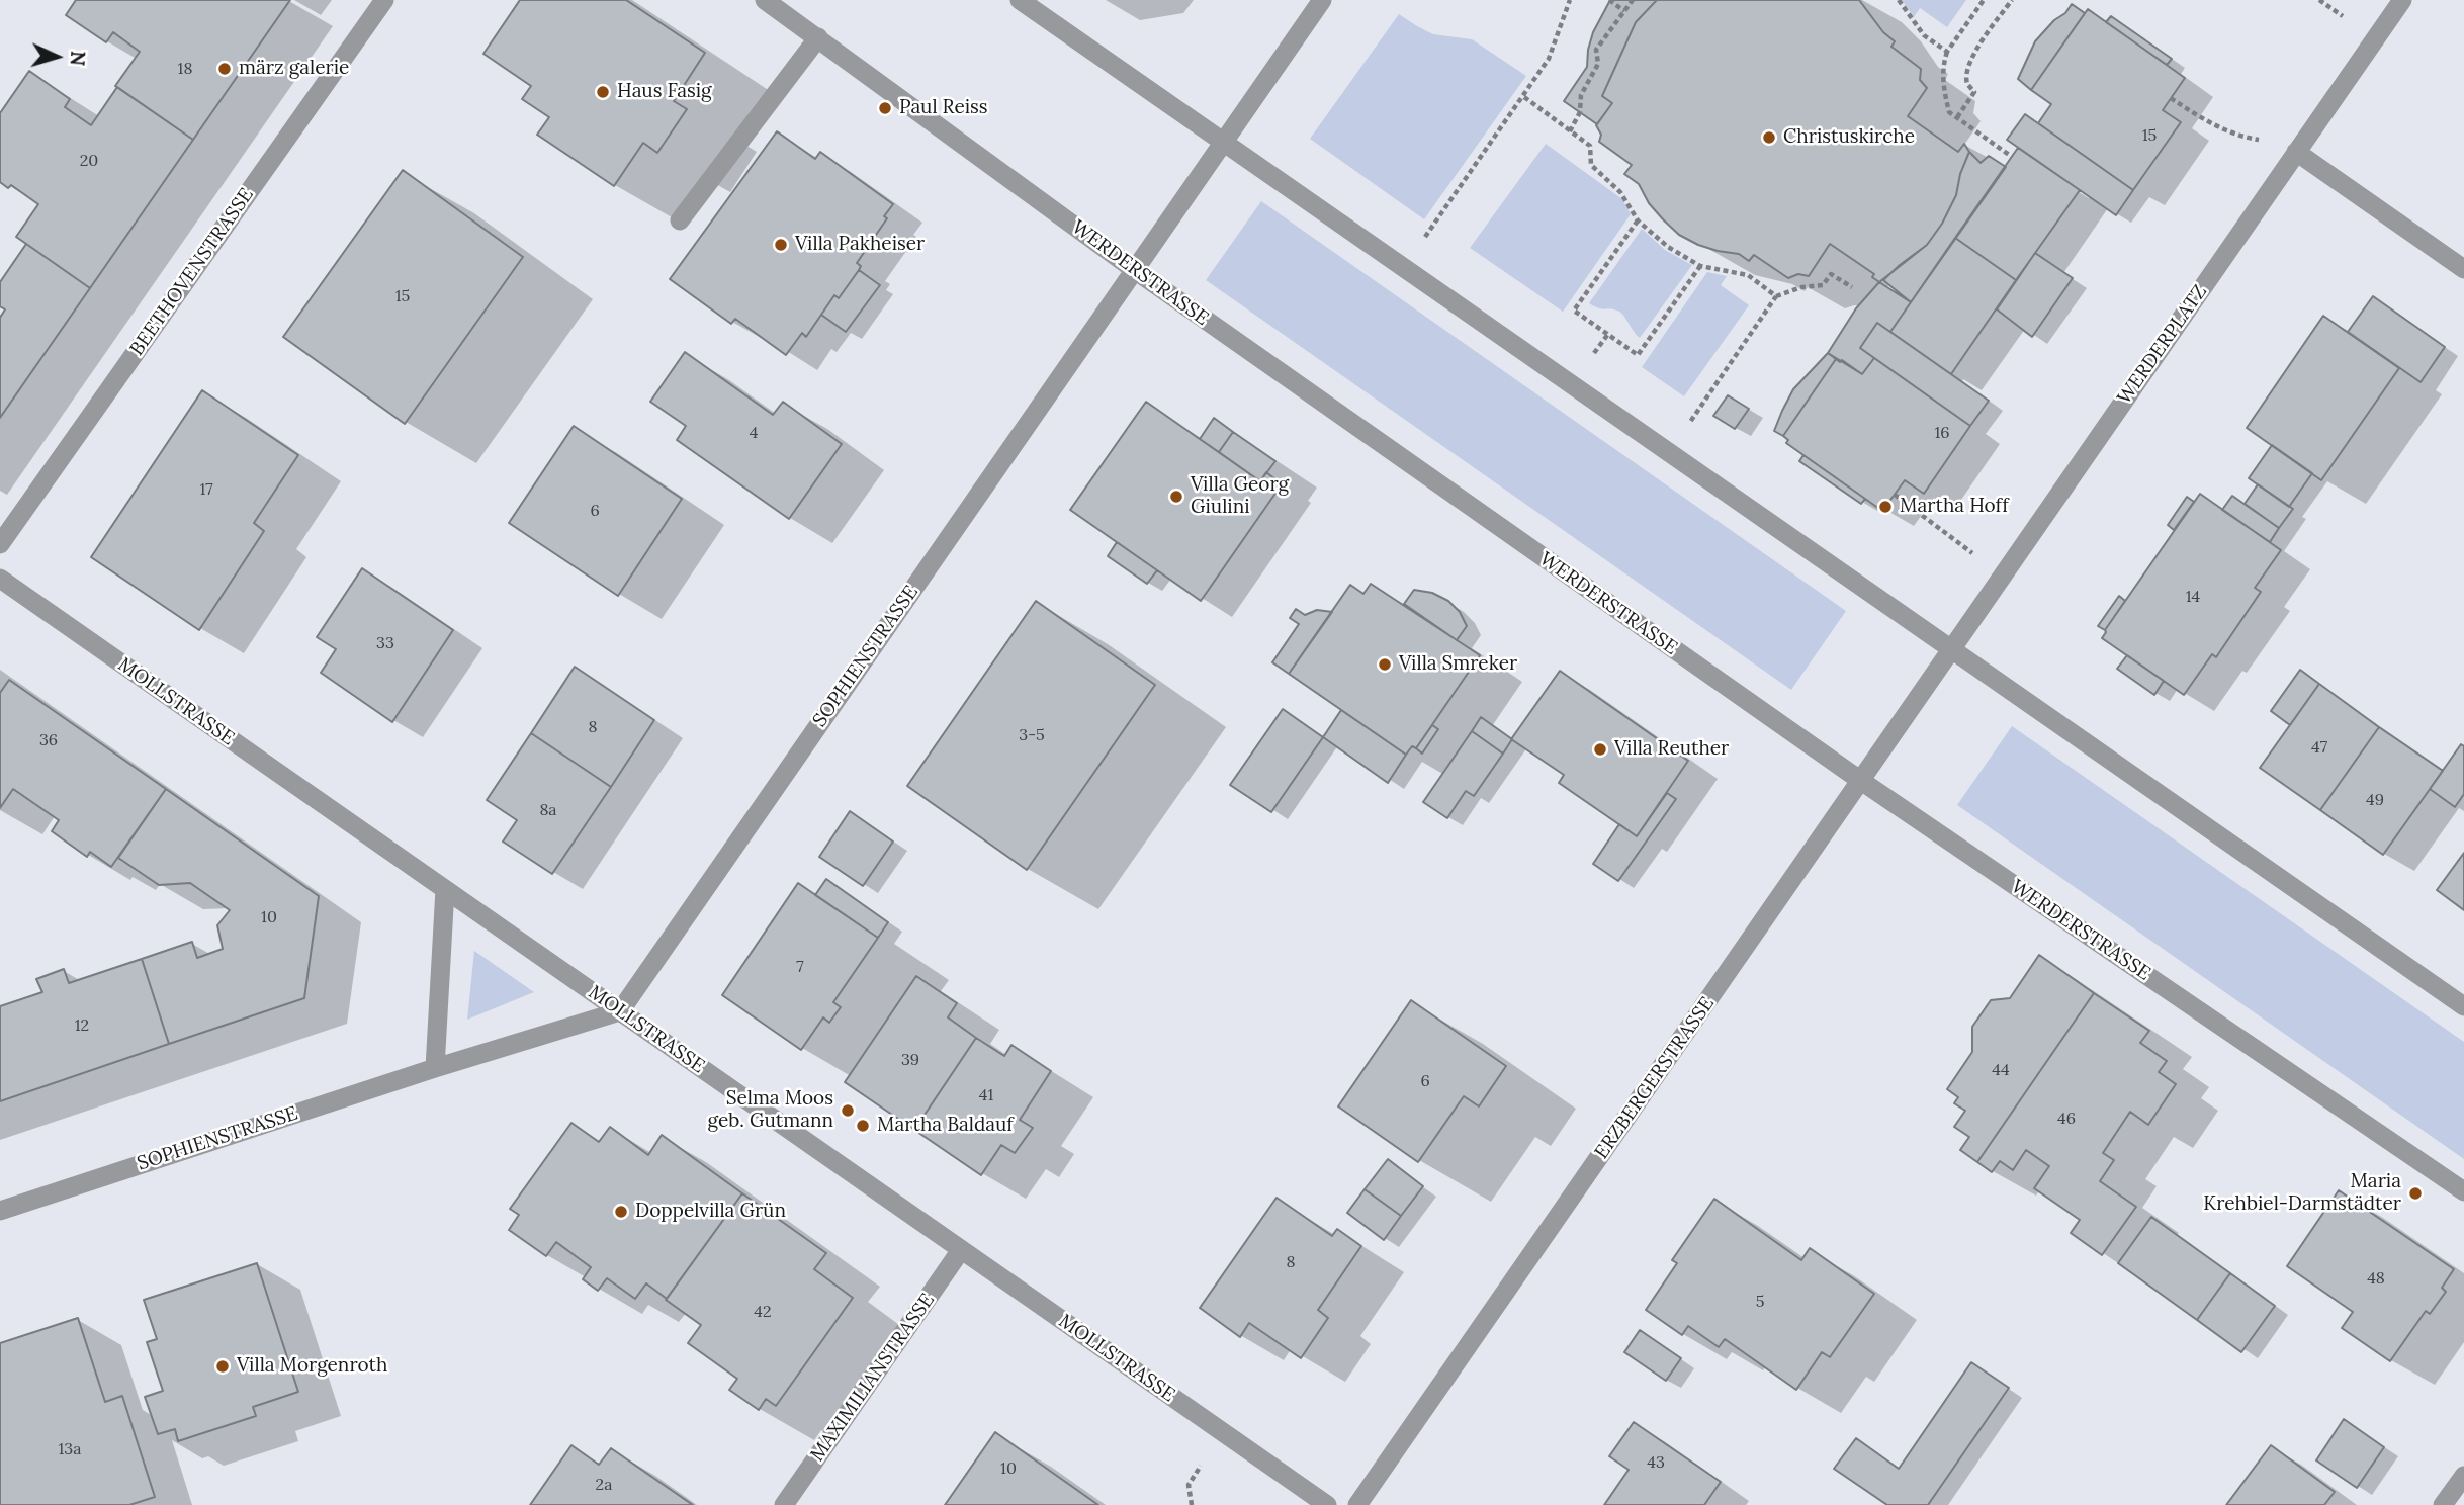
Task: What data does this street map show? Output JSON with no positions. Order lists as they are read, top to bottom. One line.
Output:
{"streets":{"street":["BEETHOVENSTRASSE","WERDERSTRASSE","WERDERPLATZ","SOPHIENSTRASSE","MOLLSTRASSE","ERZBERGERSTRASSE","MAXIMILIANSTRASSE"]},"crossings":[["WERDERSTRASSE","SOPHIENSTRASSE"],["WERDERSTRASSE","ERZBERGERSTRASSE"],["WERDERPLATZ","ERZBERGERSTRASSE"],["SOPHIENSTRASSE","MOLLSTRASSE"],["MOLLSTRASSE","MAXIMILIANSTRASSE"]],"places":["märz galerie","Haus Fasig","Paul Reiss","Christuskirche","Villa Pakheiser","Villa Georg Giulini","Martha Hoff","Villa Smreker","Villa Reuther","Selma Moos geb. Gutmann","Martha Baldauf","Maria Krehbiel-Darmstädter","Doppelvilla Grün","Villa Morgenroth"],"house_numbers":["18","15","20","15","4","16","17","6","14","33","8","3-5","36","47","49","8a","10","7","12","39","44","6","41","46","8","48","5","42","13a","43","10","2a"],"north":"right"}
